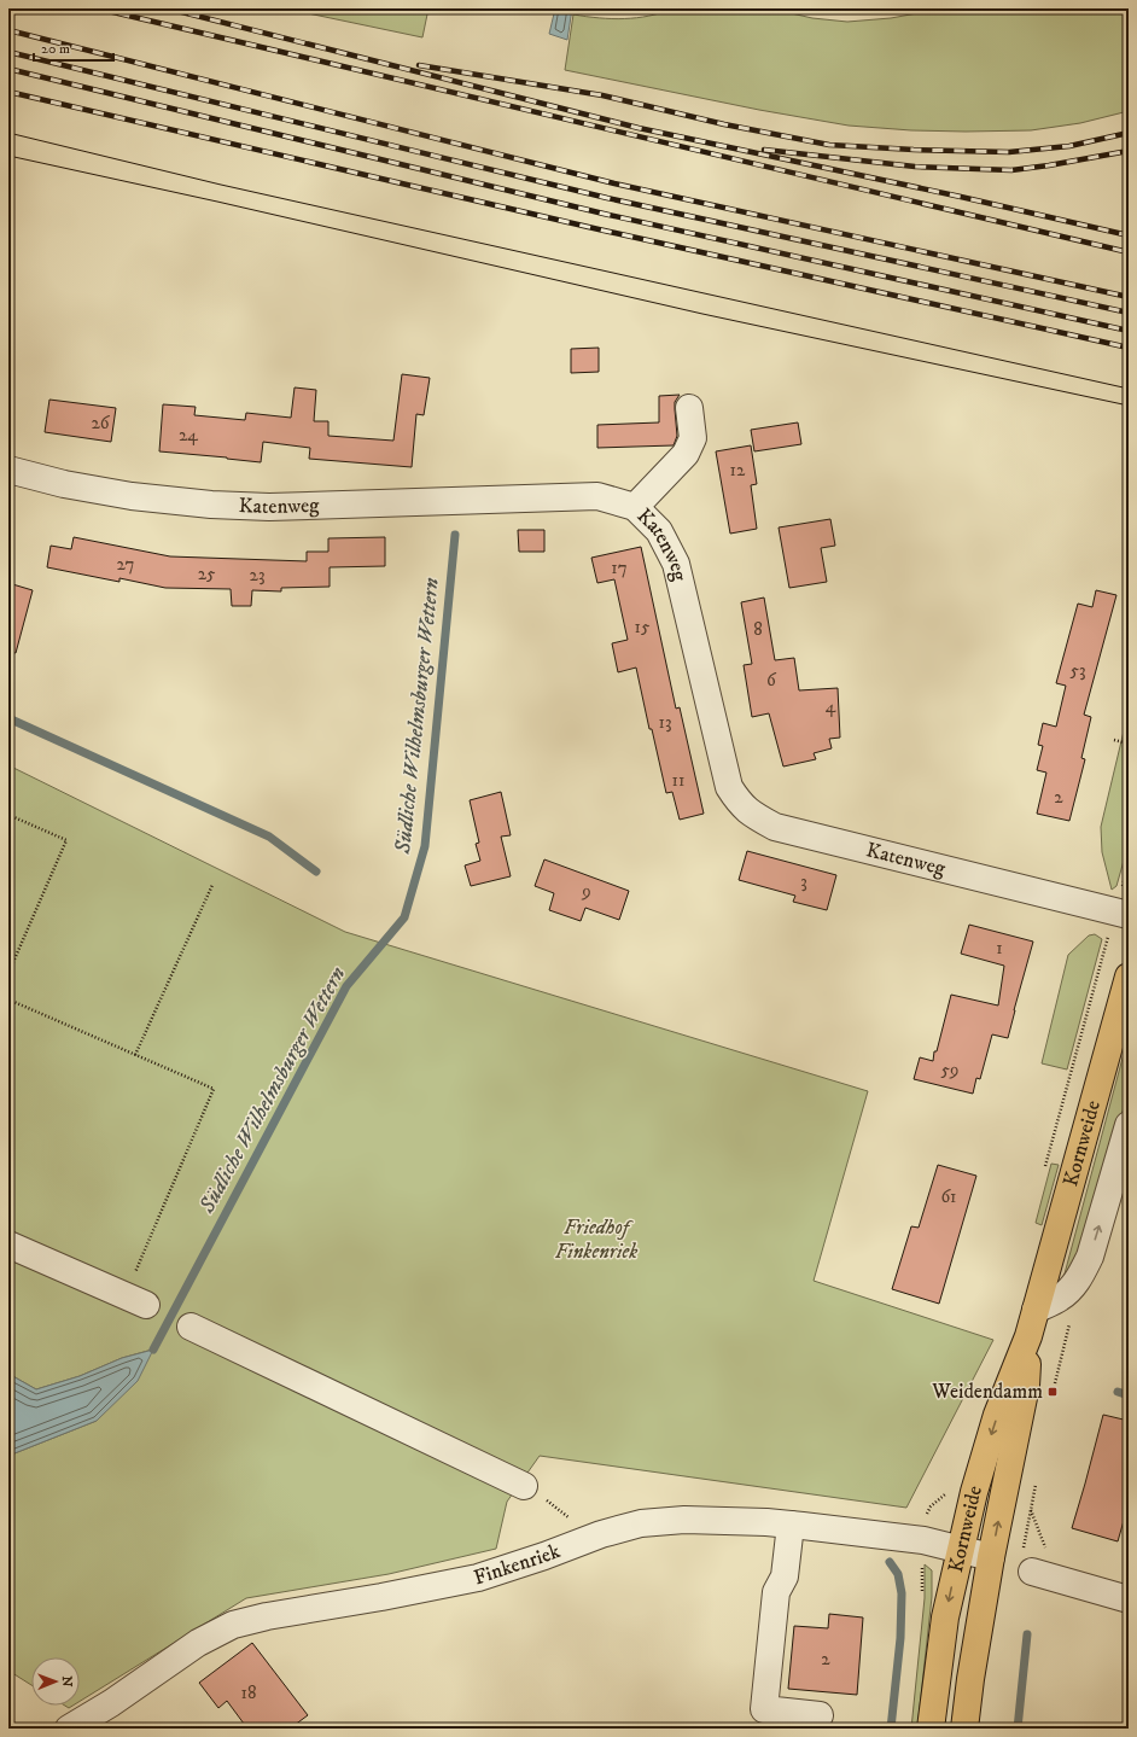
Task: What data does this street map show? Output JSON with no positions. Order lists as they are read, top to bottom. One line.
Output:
{"streets":{"main road":["Kornweide"],"street":["Katenweg","Finkenriek"]},"crossings":[["Kornweide","Finkenriek"]],"water":["Südliche Wilhelmsburger Wettern"],"parks":["Friedhof Finkenriek"],"places":{"transit":["Weidendamm"]},"house_numbers":["26","24","12","27","17","25","23","15","8","53","6","4","13","11","2","3","9","1","59","61","2","18"],"scale_bar":"20 m","north":"right"}
